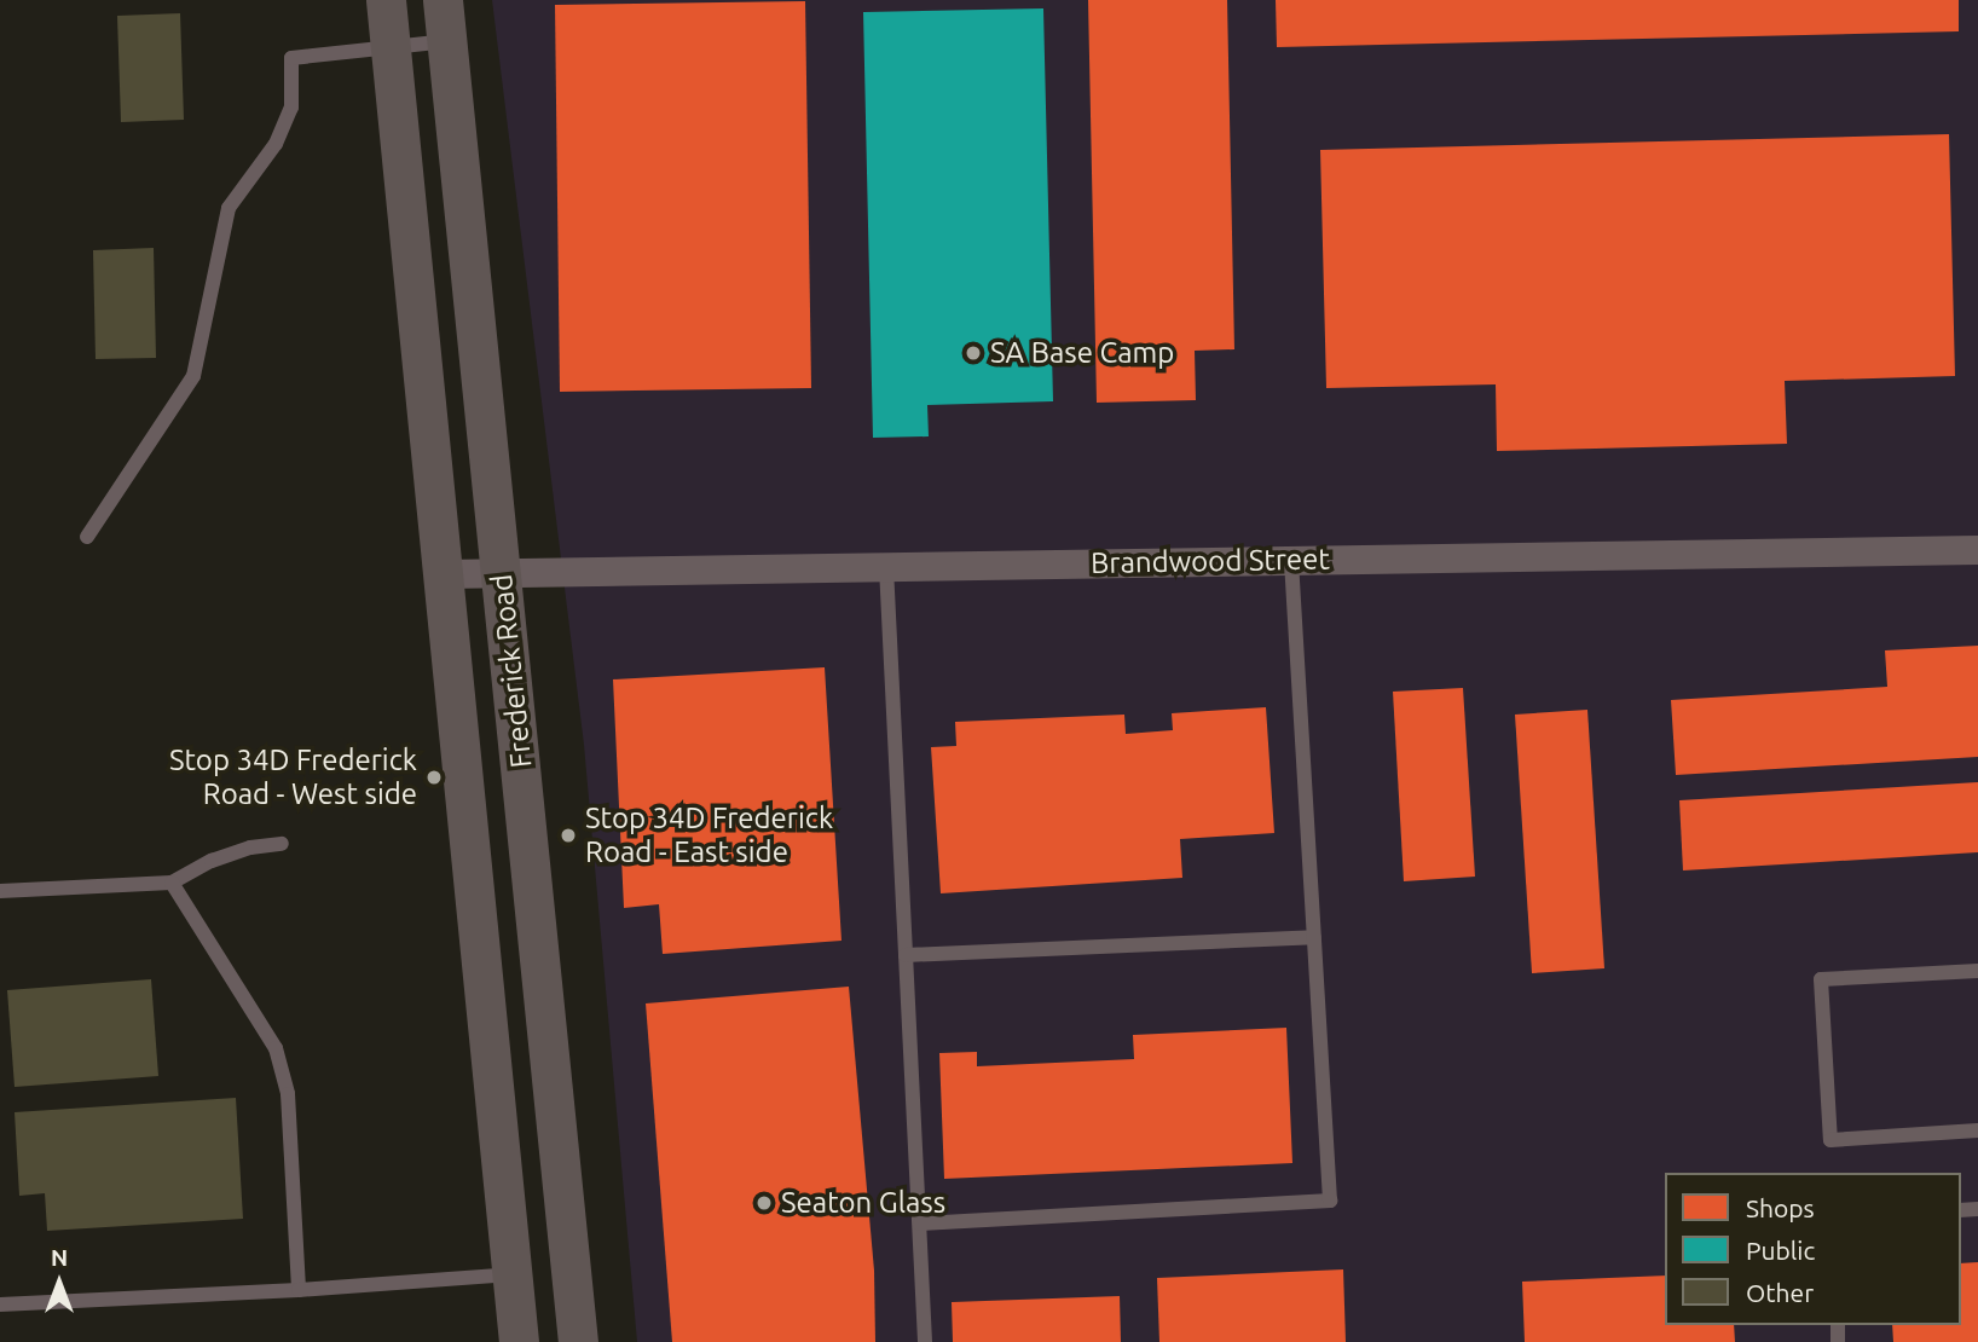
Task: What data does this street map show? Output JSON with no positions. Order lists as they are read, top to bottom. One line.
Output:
{"streets":{"main road":["Frederick Road"],"street":["Brandwood Street"]},"crossings":[["Brandwood Street","Frederick Road"]],"places":["SA Base Camp","Stop 34D Frederick Road - West side","Stop 34D Frederick Road - East side","Seaton Glass"],"legend":["Shops","Public","Other"],"north":"top"}
